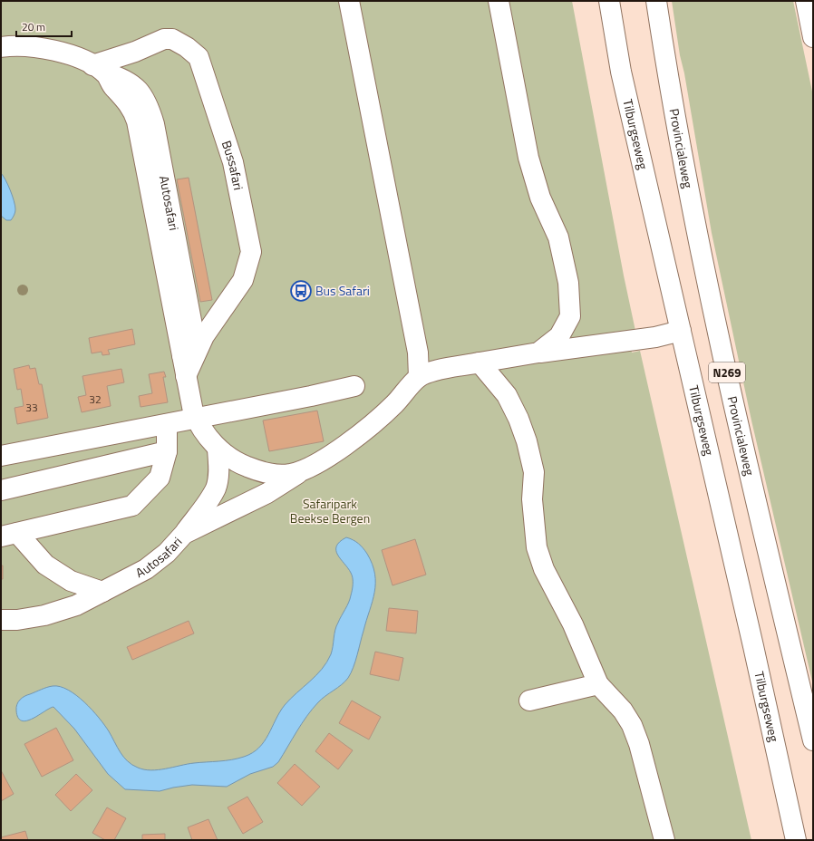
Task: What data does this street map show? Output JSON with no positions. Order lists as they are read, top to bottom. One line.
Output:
{"streets":{"main road":["Tilburgseweg","Provincialeweg","Bussafari","Autosafari","N269"]},"crossings":[["Bussafari","Autosafari"]],"parks":["Safaripark Beekse Bergen"],"places":{"bus stop":["Bus Safari"]},"house_numbers":["32","33"],"scale_bar":"20 m"}
